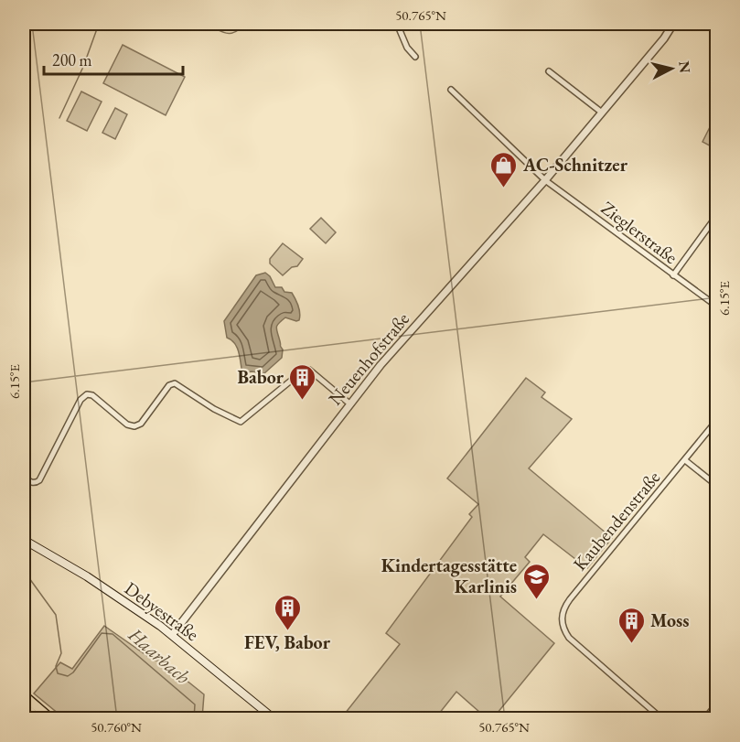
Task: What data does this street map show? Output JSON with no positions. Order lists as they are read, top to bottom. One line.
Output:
{"streets":{"main road":["Debyestraße"],"street":["Zieglerstraße","Neuenhofstraße","Kaubendenstraße"]},"crossings":[["Zieglerstraße","Neuenhofstraße"],["Neuenhofstraße","Debyestraße"]],"water":["Haarbach"],"places":{"shop":["AC-Schnitzer"],"building":["Babor","FEV, Babor","Moss"],"school or university":["Kindertagesstätte Karlinis"]},"scale_bar":"200 m","north":"right","coordinates":["50.765°N","6.15°E","50.760°N"]}
